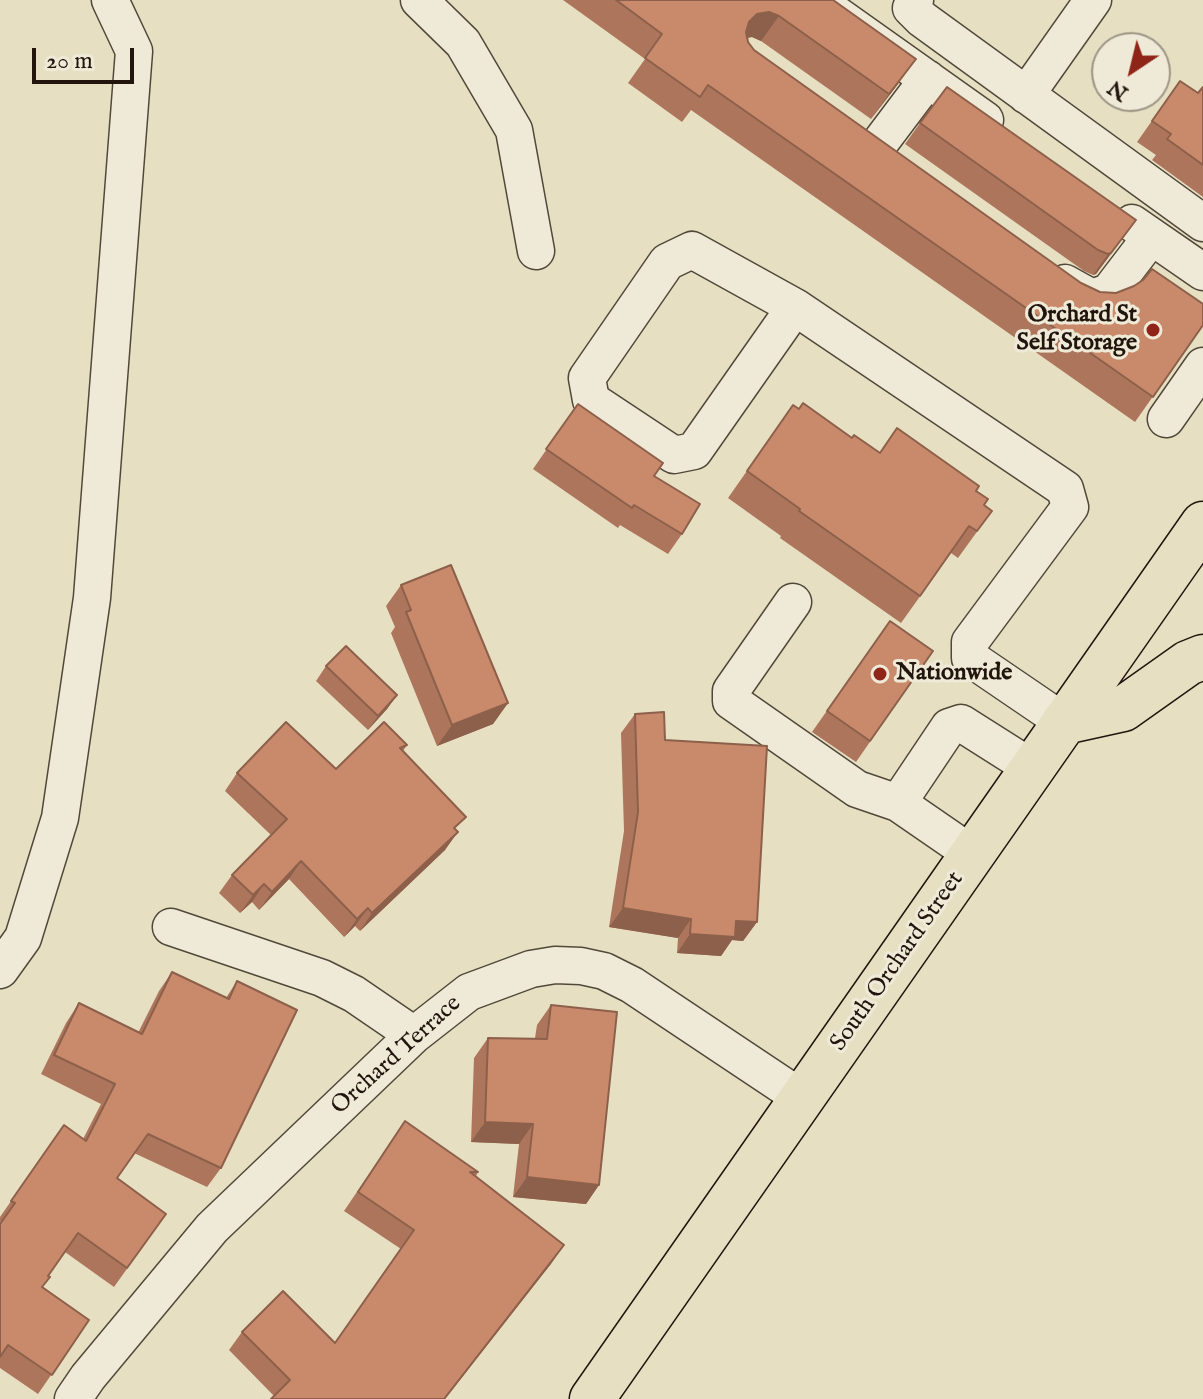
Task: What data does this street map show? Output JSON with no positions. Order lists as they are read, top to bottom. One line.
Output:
{"streets":{"main road":["South Orchard Street"],"street":["Orchard Terrace"]},"crossings":[["South Orchard Street","Orchard Terrace"]],"places":["Orchard St Self Storage","Nationwide"],"scale_bar":"20 m","north":"bottom left"}
